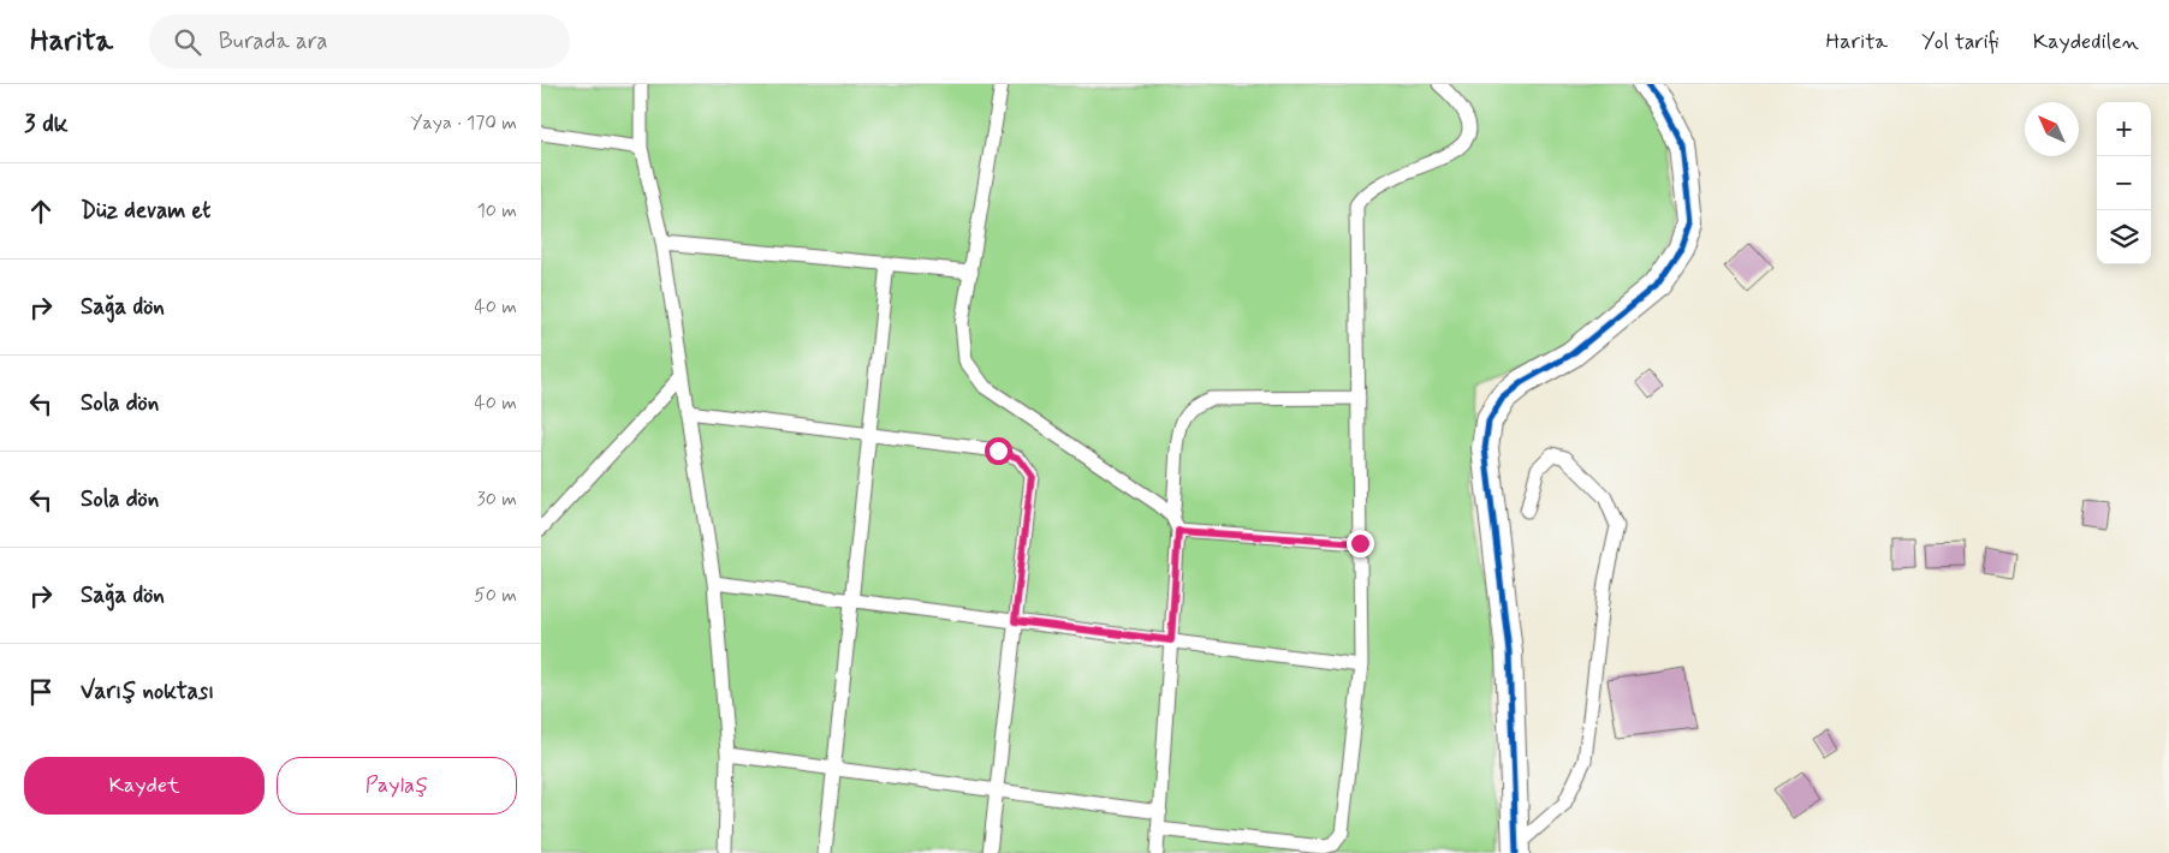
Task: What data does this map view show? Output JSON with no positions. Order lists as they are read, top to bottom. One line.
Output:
{"north":"top left","page":{"header":"Harita","search":"Burada ara","nav":["Harita","Yol tarifi","Kaydedilen"],"heading":["3 dk","Yaya · 170 m"],"map_buttons":["+","−"],"list":[["Düz devam et","10 m"],["Sağa dön","40 m"],["Sola dön","40 m"],["Sola dön","30 m"],["Sağa dön","50 m"],"Varış noktası"],"buttons":["Kaydet","Paylaş"]}}
